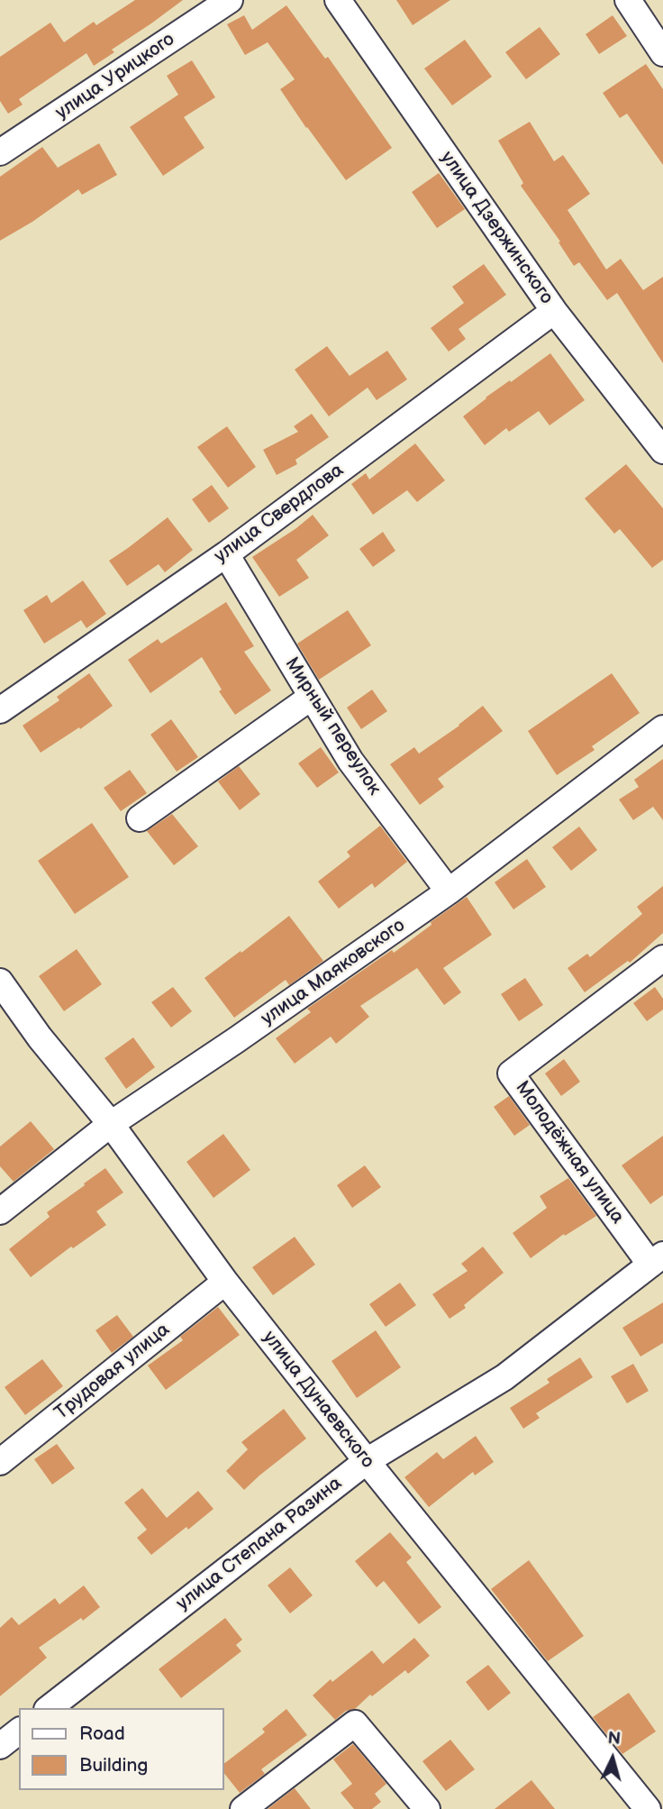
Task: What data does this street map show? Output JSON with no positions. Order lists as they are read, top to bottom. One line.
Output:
{"streets":{"street":["улица Урицкого","улица Дзержинского","улица Свердлова","Мирный переулок","улица Маяковского","Молодёжная улица","Трудовая улица","улица Дунаевского","улица Степана Разина"]},"crossings":[["улица Дзержинского","улица Свердлова"],["улица Свердлова","Мирный переулок"],["Мирный переулок","улица Маяковского"],["улица Маяковского","улица Дунаевского"],["Молодёжная улица","улица Степана Разина"],["Трудовая улица","улица Дунаевского"],["улица Дунаевского","улица Степана Разина"]],"legend":["Road","Building"],"north":"top"}
